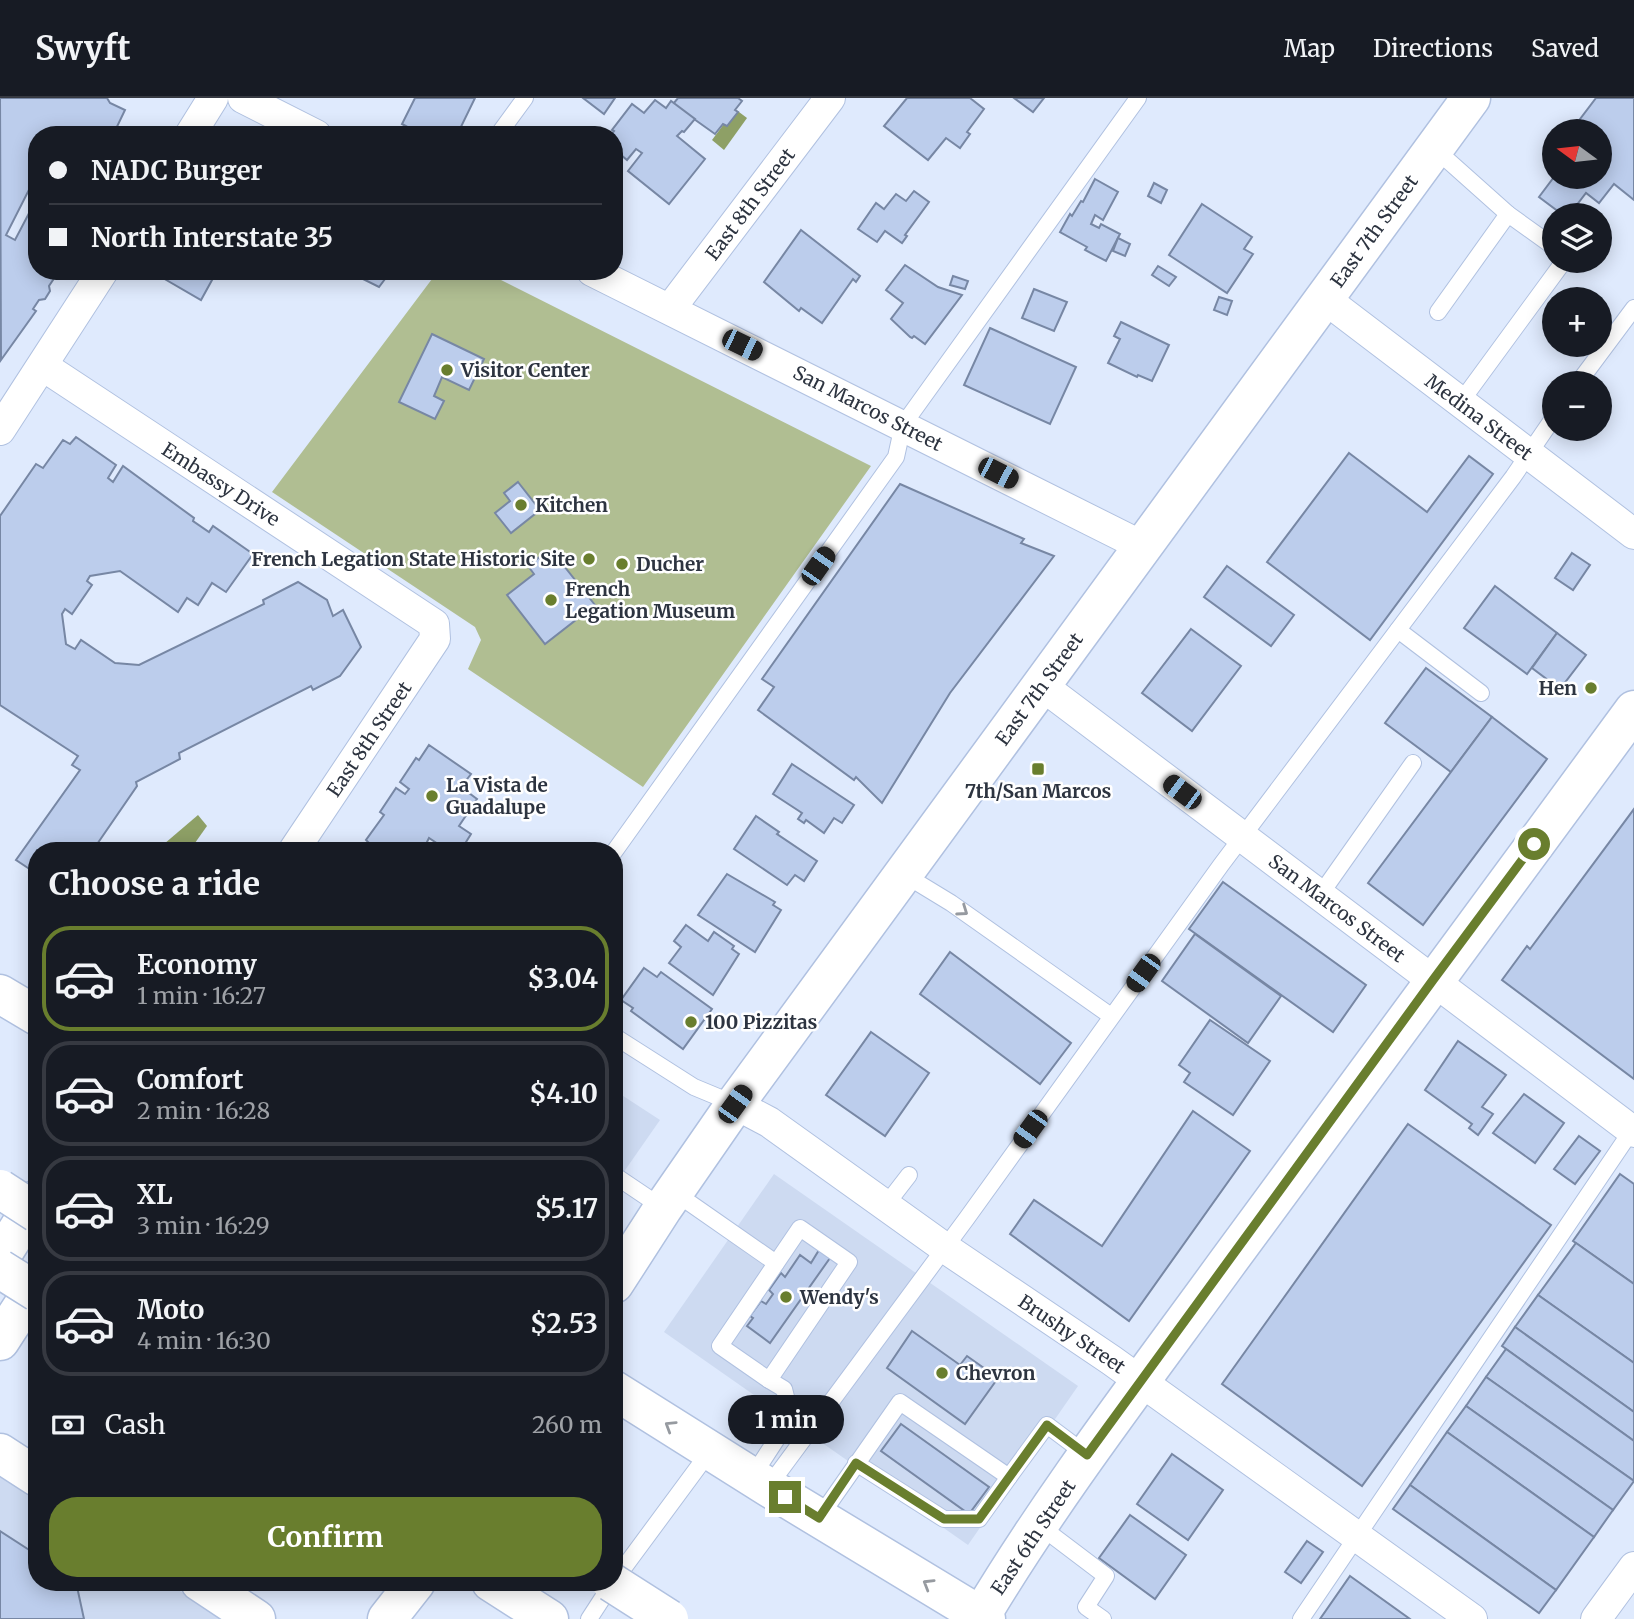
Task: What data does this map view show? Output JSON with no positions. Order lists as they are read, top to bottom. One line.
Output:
{"streets":{"main road":["East 7th Street","East 6th Street"],"street":["East 8th Street","San Marcos Street","Medina Street","Embassy Drive","Brushy Street"]},"crossings":[["East 8th Street","San Marcos Street"],["East 8th Street","Embassy Drive"],["East 7th Street","San Marcos Street"],["East 7th Street","Medina Street"],["East 7th Street","Brushy Street"],["San Marcos Street","East 6th Street"],["Brushy Street","East 6th Street"]],"places":{"other":["Visitor Center","Kitchen","French Legation State Historic Site","Ducher","French Legation Museum","Hen","La Vista de Guadalupe","100 Pizzitas","Wendy's","Chevron"],"transit":["7th/San Marcos"]},"north":"left","page":{"header":"Swyft","nav":["Map","Directions","Saved"],"map_buttons":["+","−"],"banner":["NADC Burger","North Interstate 35"],"heading":"Choose a ride","list":[{"name":"Economy","note":"1 min · 16:27","value":"$3.04"},{"name":"Comfort","note":"2 min · 16:28","value":"$4.10"},{"name":"XL","note":"3 min · 16:29","value":"$5.17"},{"name":"Moto","note":"4 min · 16:30","value":"$2.53"}],"pay":["Cash","260 m"],"bubble":"1 min","buttons":"Confirm"}}
